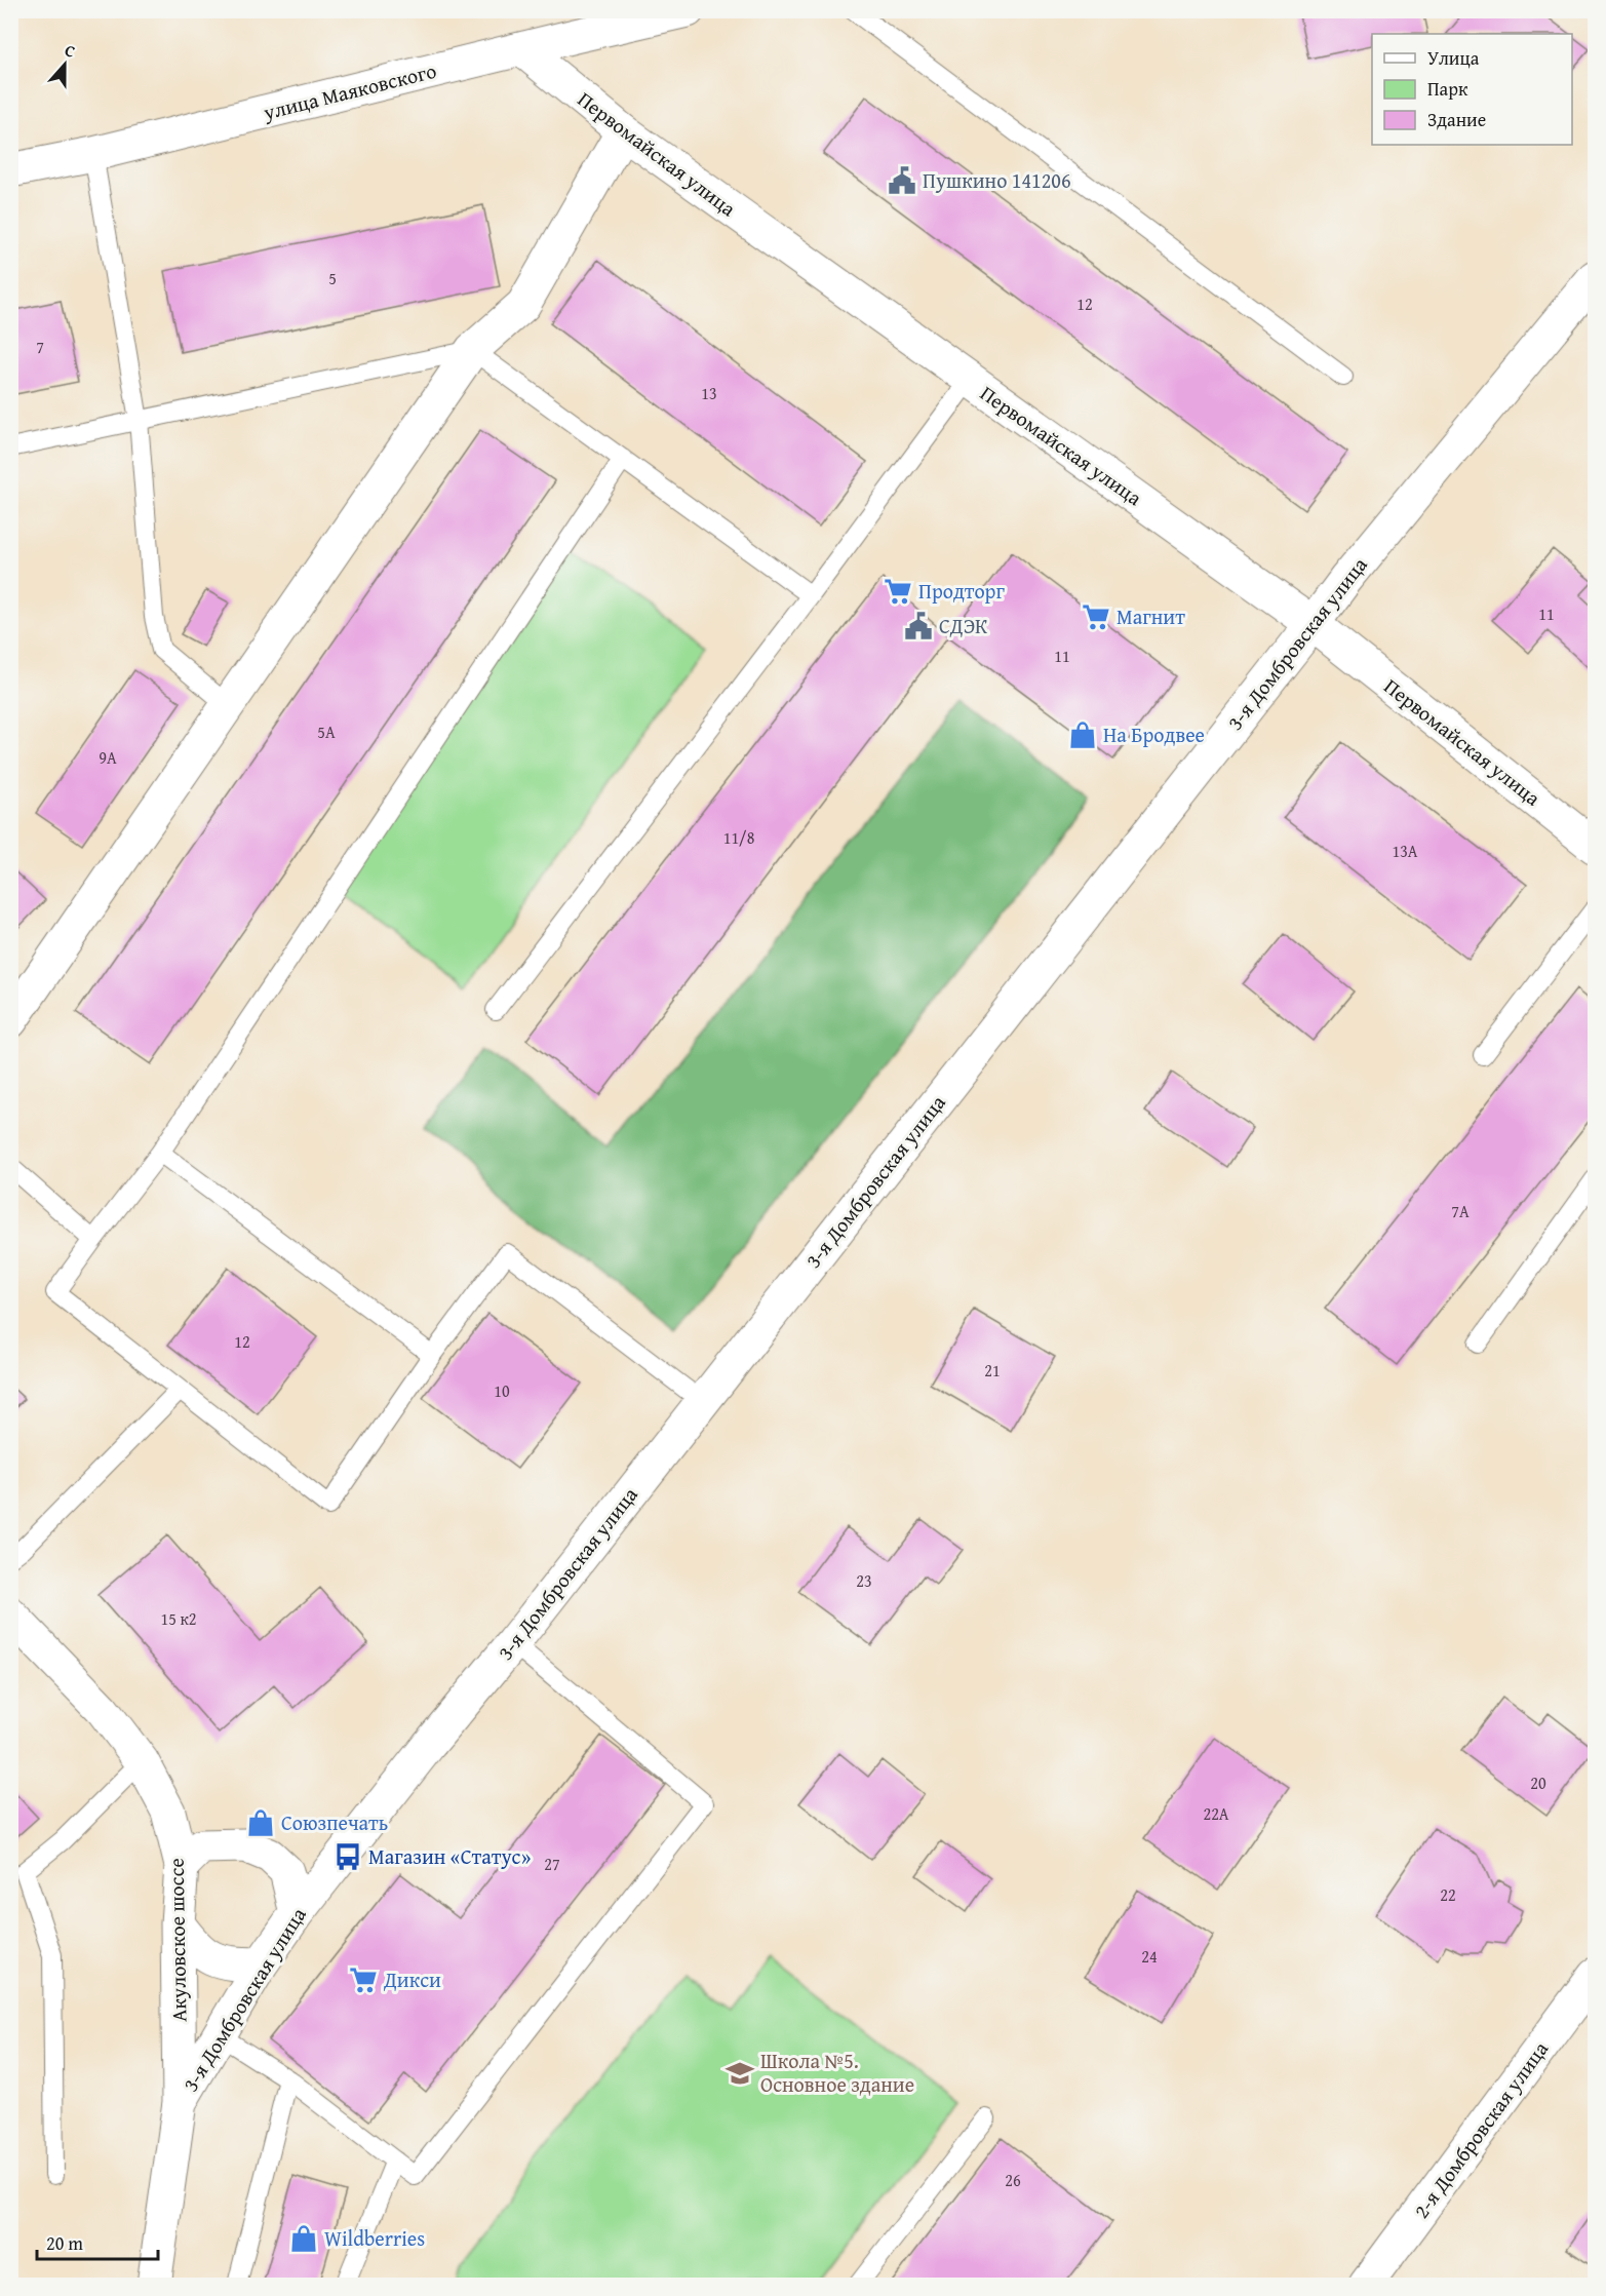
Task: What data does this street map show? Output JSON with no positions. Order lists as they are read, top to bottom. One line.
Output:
{"streets":{"street":["улица Маяковского","Первомайская улица","3-я Домбровская улица","Акуловское шоссе","2-я Домбровская улица"]},"crossings":[["улица Маяковского","Первомайская улица"],["Первомайская улица","3-я Домбровская улица"],["3-я Домбровская улица","Акуловское шоссе"]],"places":{"public building":["Пушкино 141206","СДЭК"],"supermarket":["Продторг","Магнит","Дикси"],"shop":["На Бродвее","Союзпечать","Wildberries"],"bus stop":["Магазин «Статус»"],"school or university":["Школа №5. Основное здание"]},"house_numbers":["5","12","7","13","11","11","5А","9А","11/8","13А","7А","12","21","10","23","15 к2","20","22А","27","22","24","26"],"legend":["Улица","Парк","Здание"],"scale_bar":"20 m","north":"top"}
